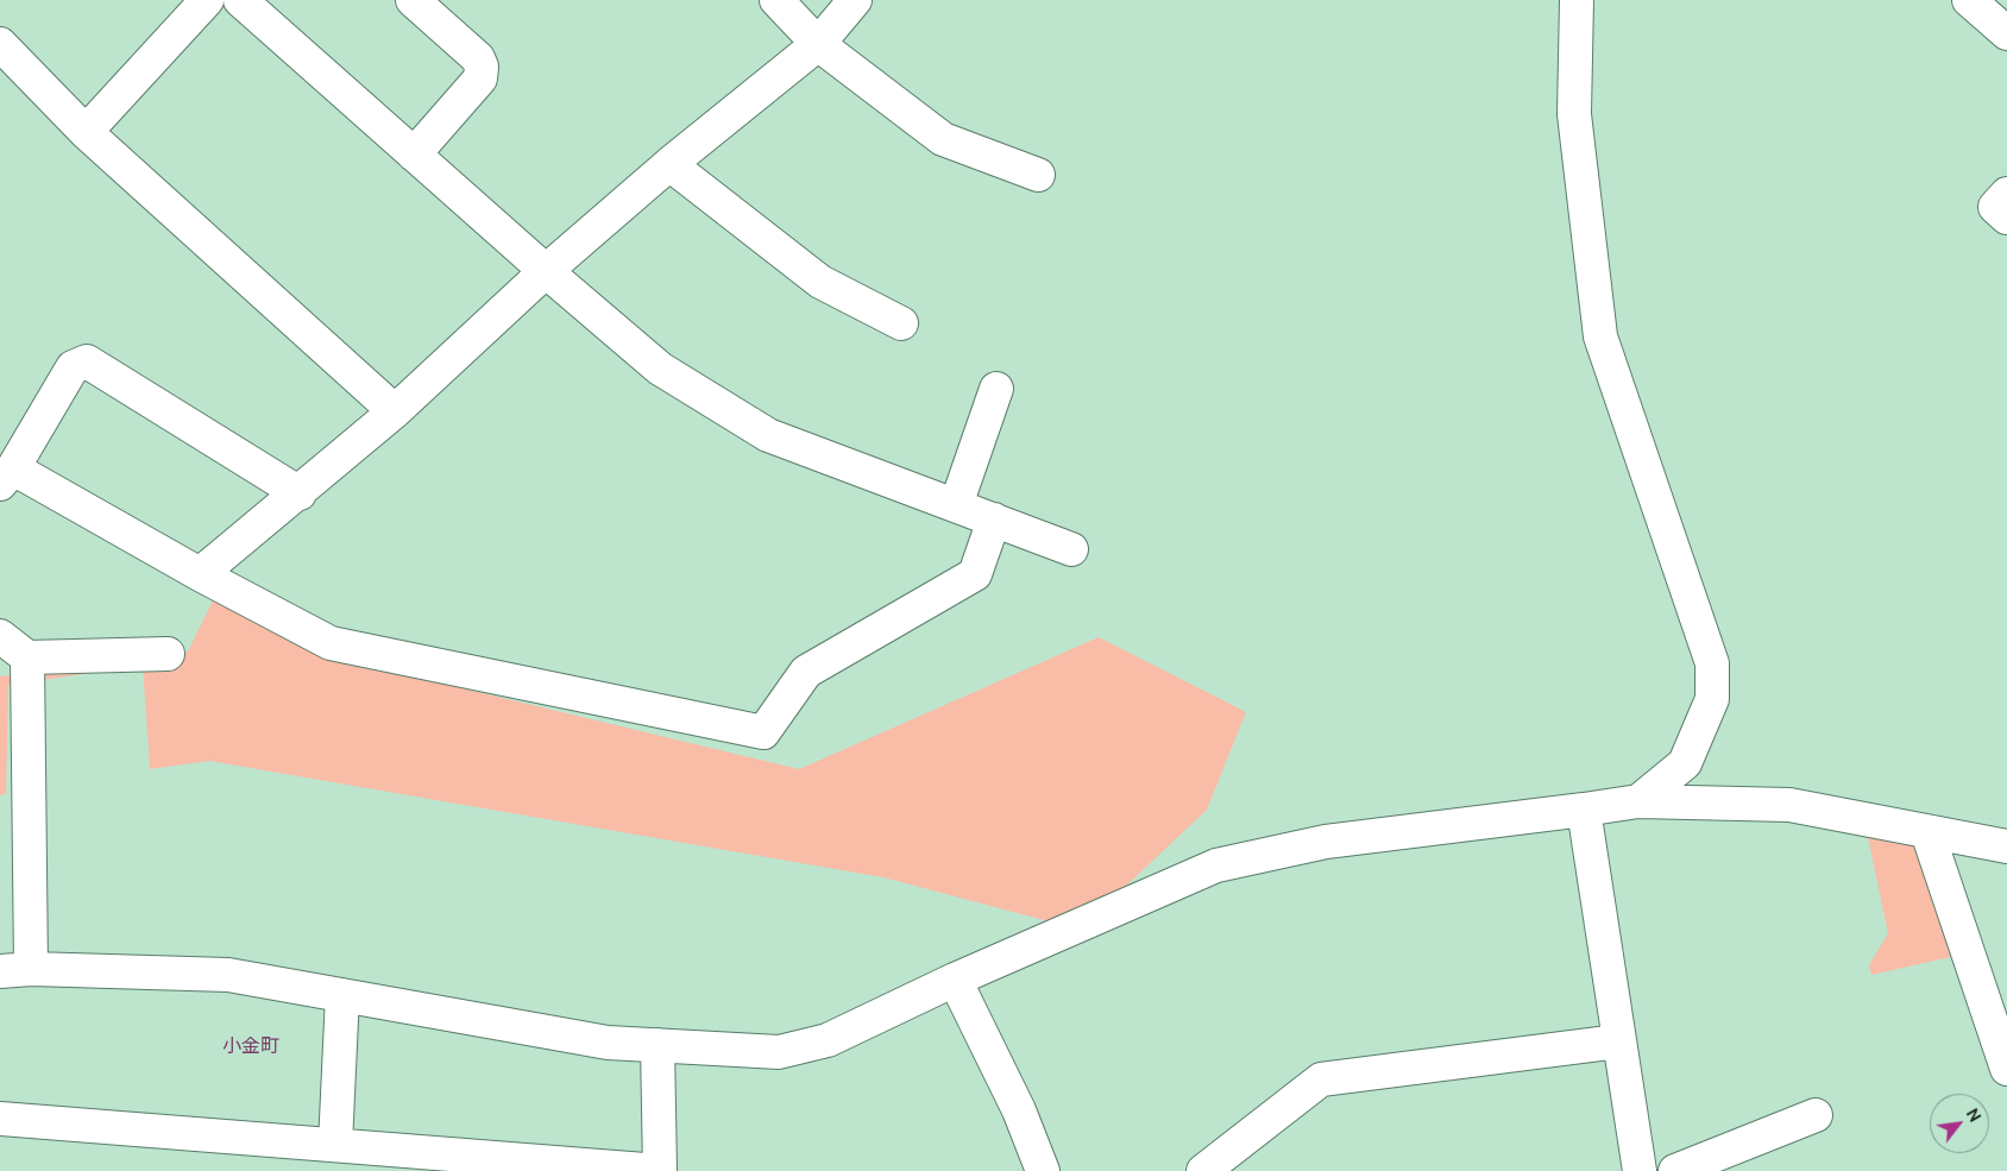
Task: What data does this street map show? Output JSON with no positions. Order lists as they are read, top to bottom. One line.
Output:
{"districts":["小金町"],"north":"top right"}
